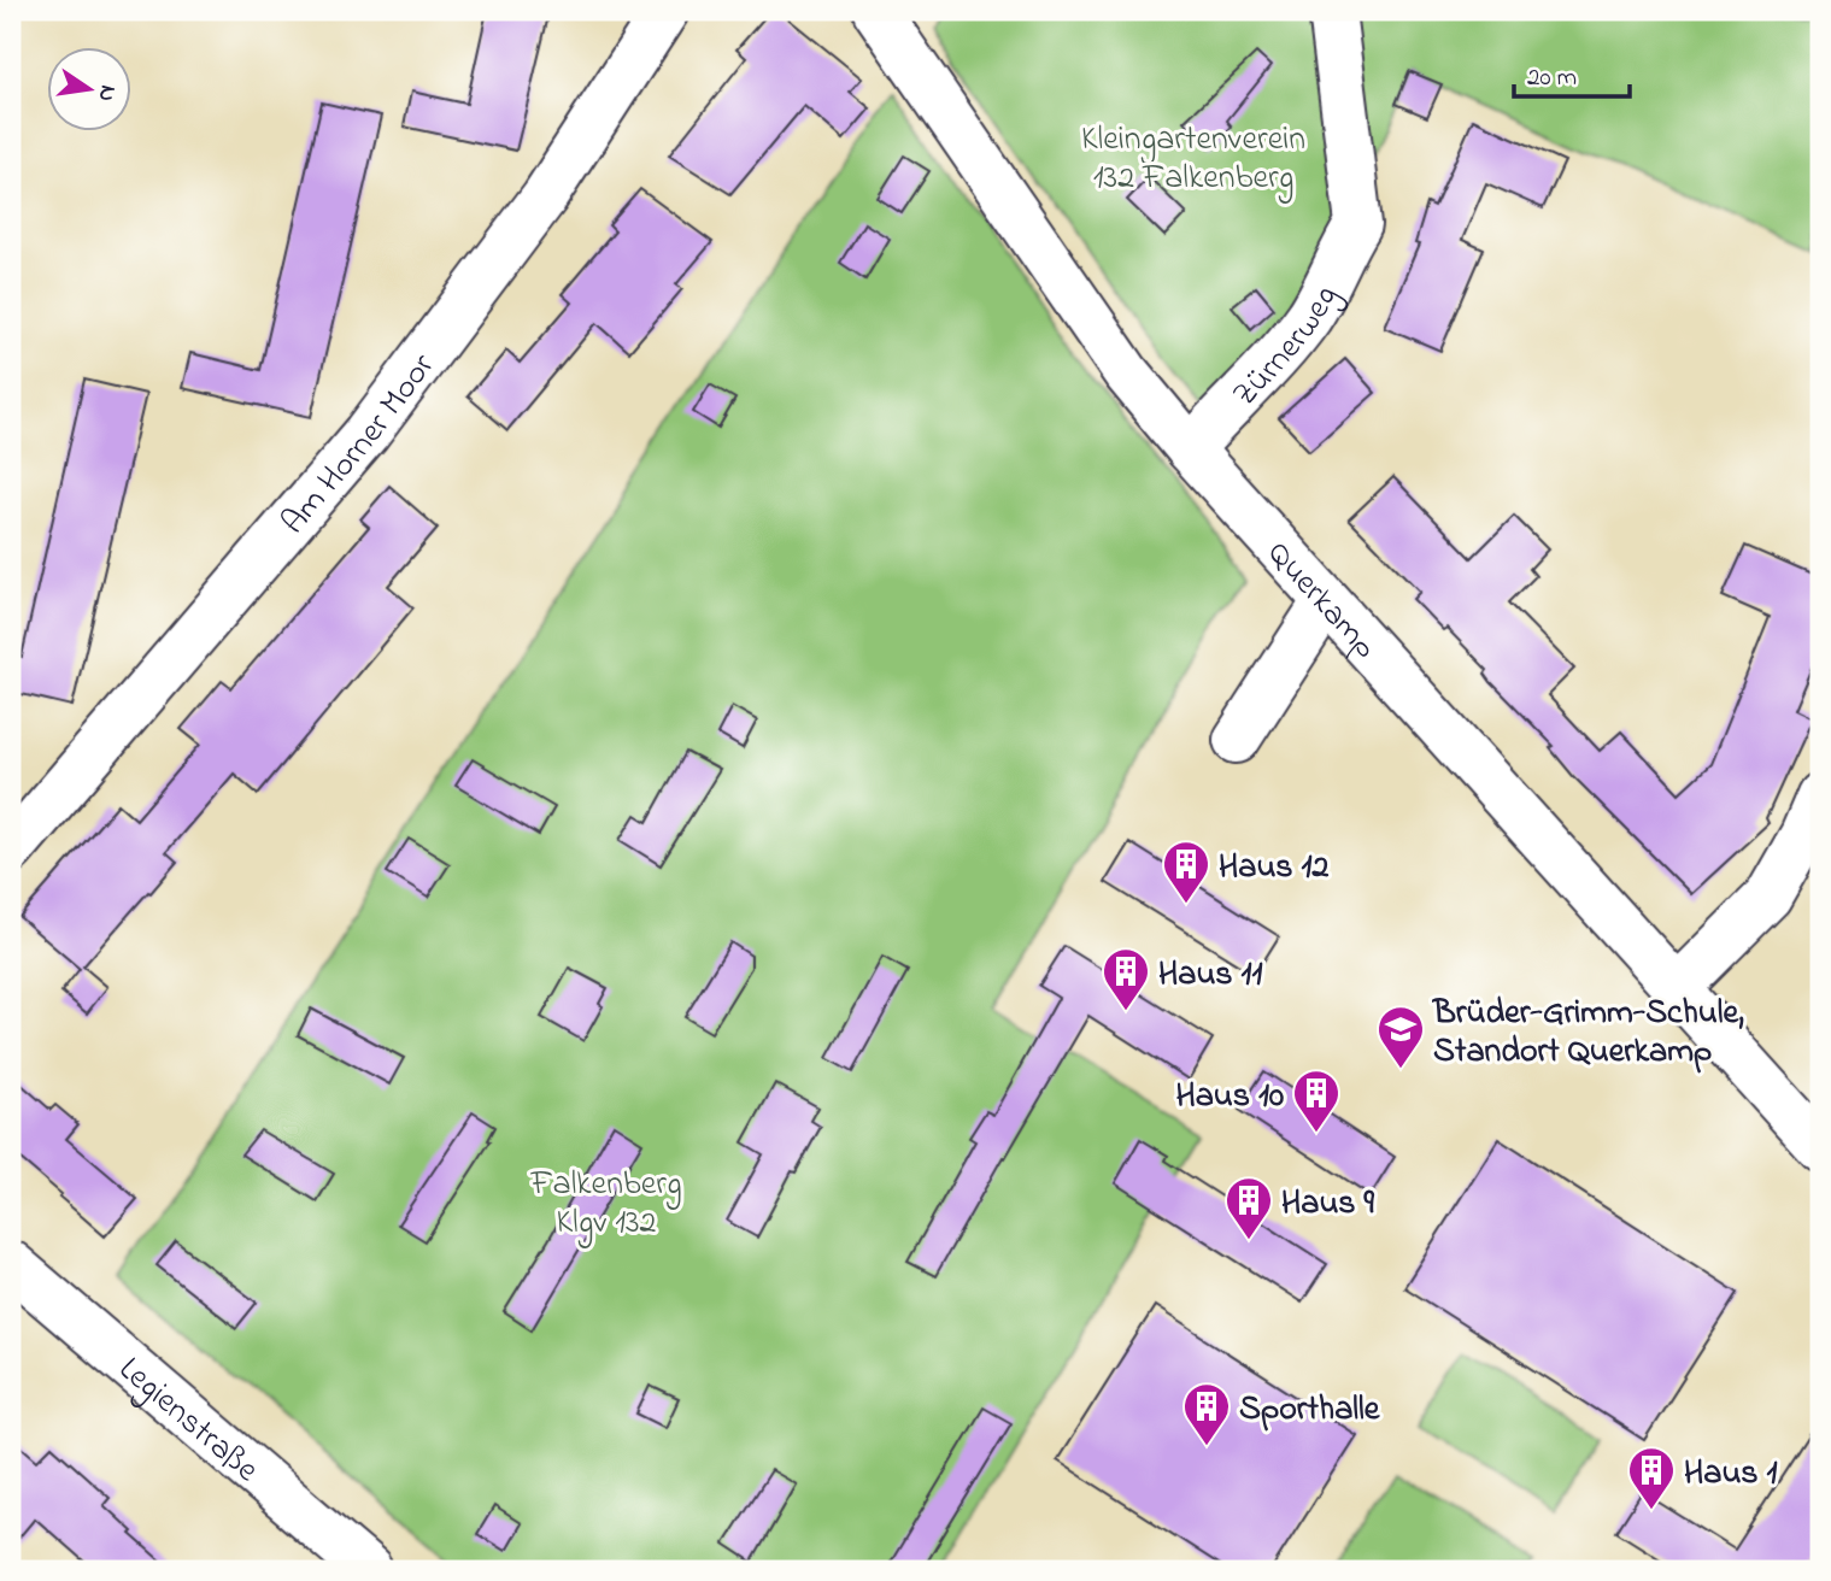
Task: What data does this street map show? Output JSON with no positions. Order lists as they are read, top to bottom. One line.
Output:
{"streets":{"street":["Zürnerweg","Am Horner Moor","Querkamp","Legienstraße"]},"crossings":[["Zürnerweg","Querkamp"]],"parks":["Kleingartenverein 132 Falkenberg","Falkenberg Klgv 132"],"places":{"building":["Haus 12","Haus 11","Haus 10","Haus 9","Sporthalle","Haus 1"],"school or university":["Brüder-Grimm-Schule, Standort Querkamp"]},"scale_bar":"20 m","north":"right"}
